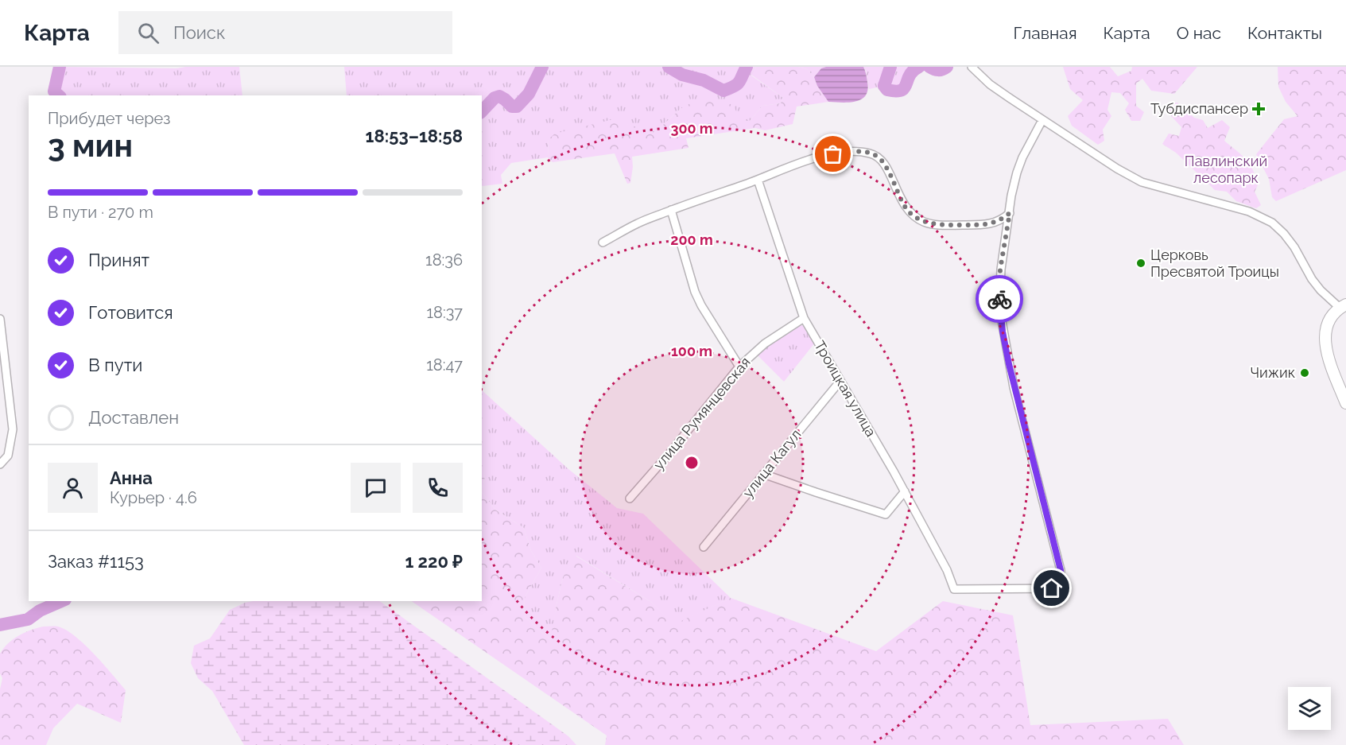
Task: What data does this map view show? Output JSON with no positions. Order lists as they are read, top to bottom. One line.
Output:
{"streets":{"street":["Троицкая улица","улица Румянцевская","улица Кагул"]},"crossings":[["Троицкая улица","улица Румянцевская"],["Троицкая улица","улица Кагул"]],"parks":["Павлинский лесопарк"],"places":{"health":["Тубдиспансер"],"other":["Церковь Пресвятой Троицы","Чижик"]},"page":{"header":"Карта","search":"Поиск","nav":["Главная","Карта","О нас","Контакты"],"heading":["3 мин","Прибудет через","18:53–18:58"],"panel":["Анна","Курьер · 4.6","Заказ #1153","1 220 ₽"],"bar":"В пути · 270 m","list":[["Принят","18:36"],["Готовится","18:37"],["В пути","18:47"],"Доставлен"]},"rings":["300 m","200 m","100 m"]}
